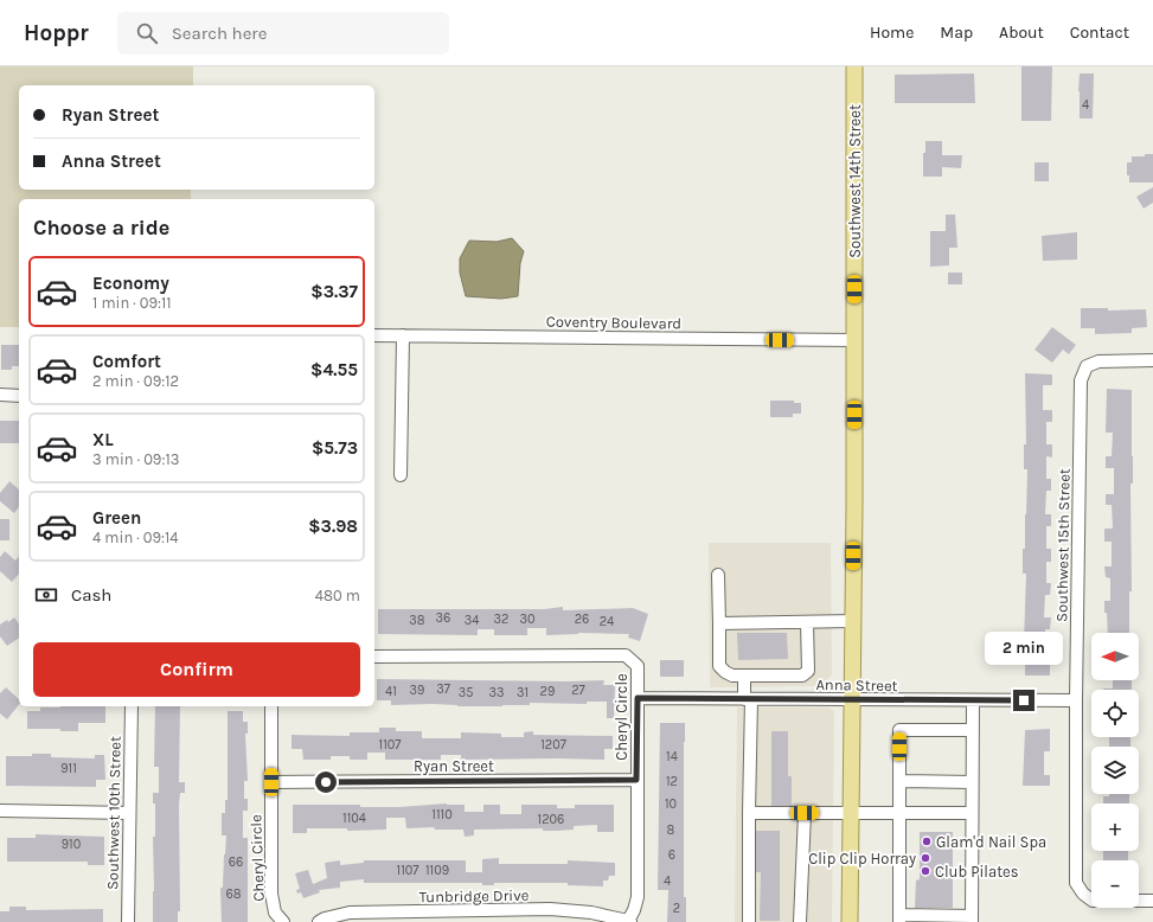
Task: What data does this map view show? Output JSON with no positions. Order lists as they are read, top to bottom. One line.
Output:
{"streets":{"main road":["Southwest 14th Street"],"street":["Coventry Boulevard","Southwest 15th Street","Anna Street","Cheryl Circle","Ryan Street","Southwest 10th Street","Tunbridge Drive"]},"crossings":[["Southwest 14th Street","Coventry Boulevard"],["Southwest 14th Street","Anna Street"],["Southwest 15th Street","Anna Street"],["Anna Street","Cheryl Circle"],["Cheryl Circle","Ryan Street"],["Cheryl Circle","Tunbridge Drive"]],"places":["Glam'd Nail Spa","Clip Clip Horray","Club Pilates"],"house_numbers":["4","36","32","30","26","38","34","24","37","39","27","41","29","35","33","31","1107","1207","14","911","12","10","1110","1104","1206","8","910","6","66","1107","1109","4","68","2"],"north":"left","page":{"header":"Hoppr","search":"Search here","nav":["Home","Map","About","Contact"],"banner":["Ryan Street","Anna Street"],"heading":"Choose a ride","list":[{"name":"Economy","note":"1 min · 09:11","value":"$3.37"},{"name":"Comfort","note":"2 min · 09:12","value":"$4.55"},{"name":"XL","note":"3 min · 09:13","value":"$5.73"},{"name":"Green","note":"4 min · 09:14","value":"$3.98"}],"pay":["Cash","480 m"],"bubble":"2 min","map_buttons":["+","−"],"buttons":"Confirm"}}
